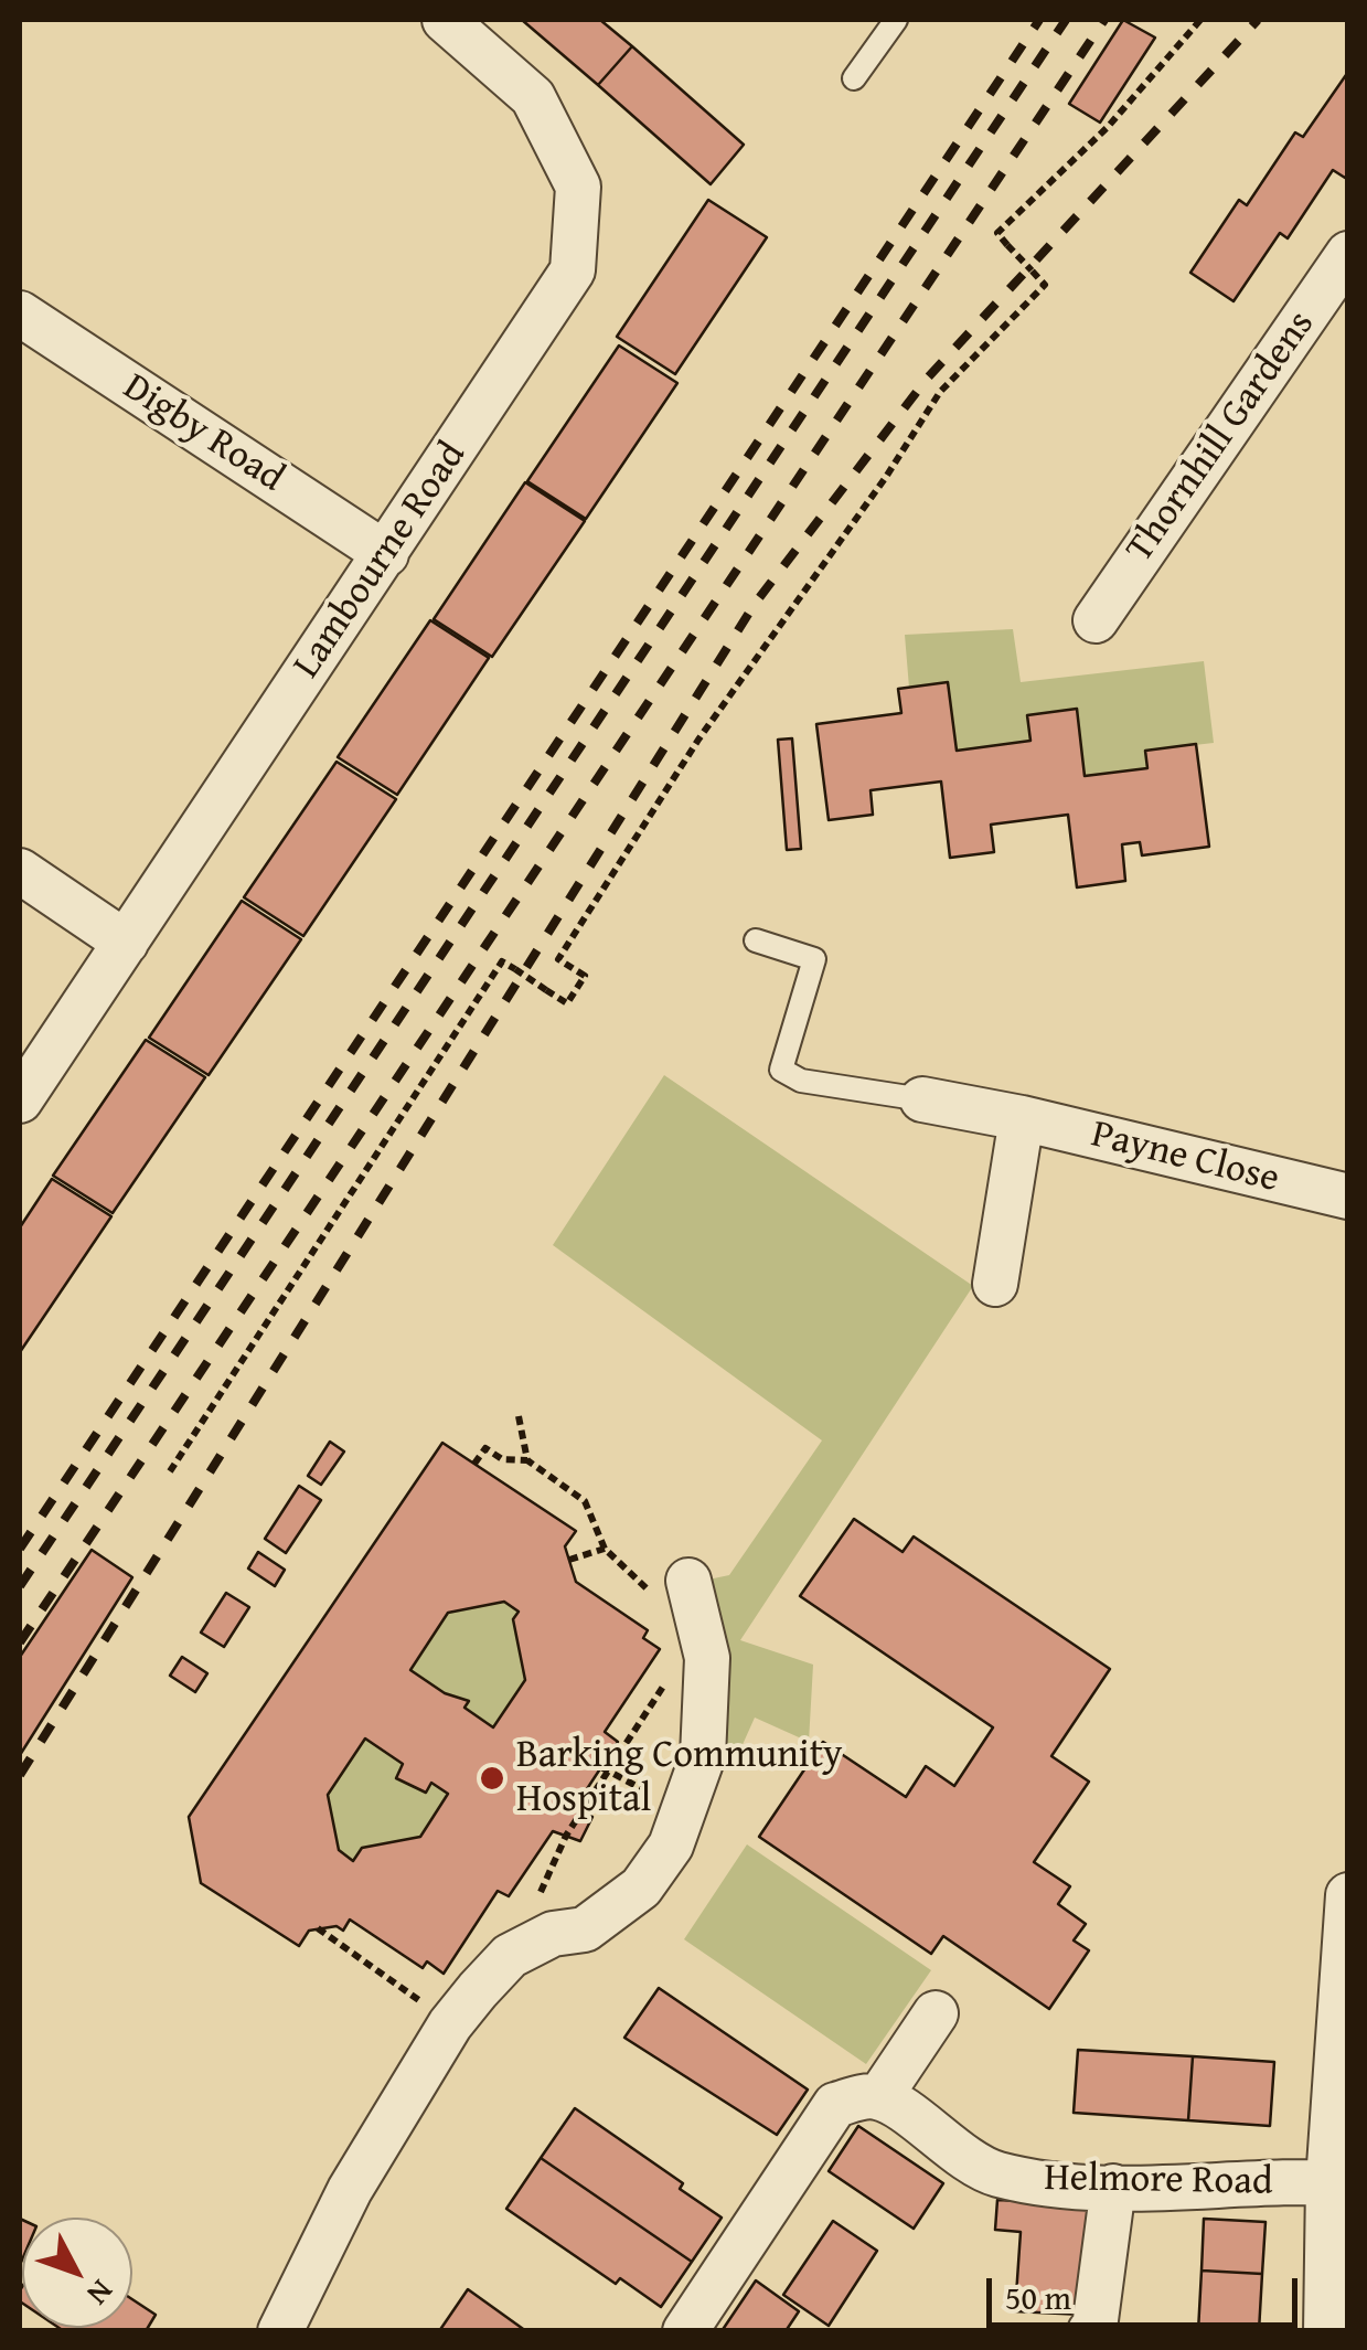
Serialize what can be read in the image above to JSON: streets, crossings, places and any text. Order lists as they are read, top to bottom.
{
  "streets": {
    "street": [
      "Digby Road",
      "Thornhill Gardens",
      "Lambourne Road",
      "Payne Close",
      "Helmore Road"
    ]
  },
  "crossings": [
    ["Digby Road", "Lambourne Road"]
  ],
  "places": ["Barking Community Hospital"],
  "scale_bar": "50 m",
  "north": "bottom right"
}
